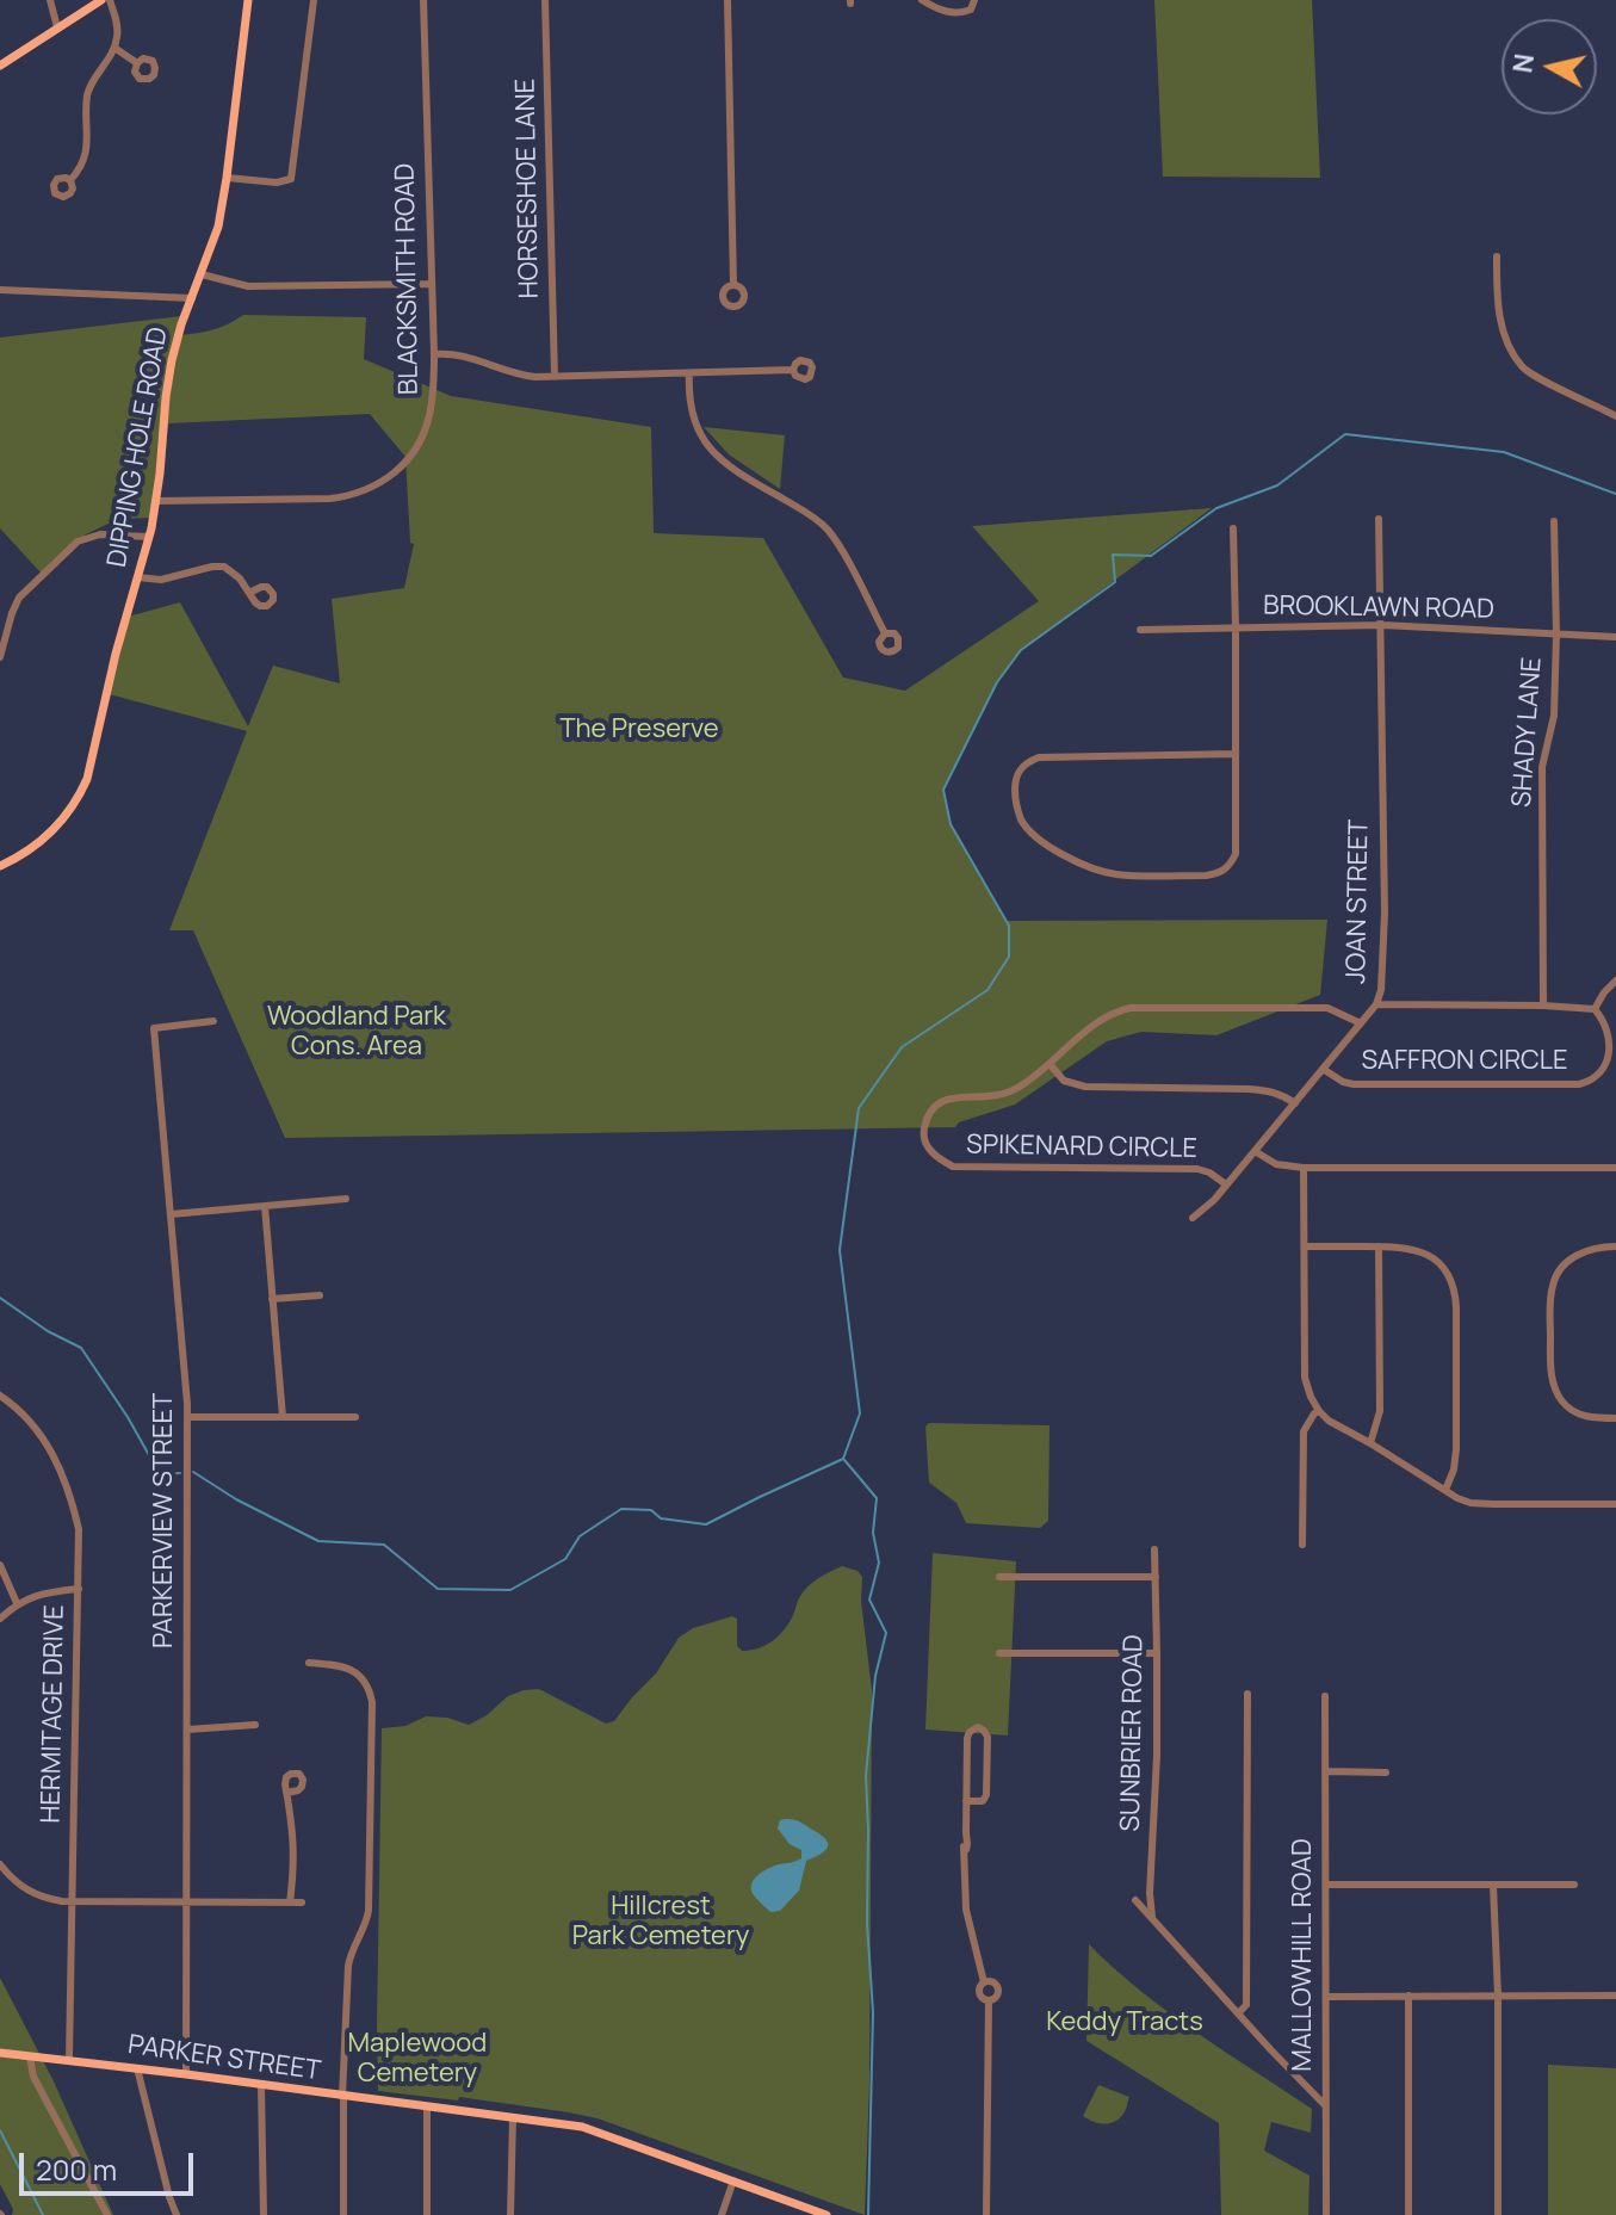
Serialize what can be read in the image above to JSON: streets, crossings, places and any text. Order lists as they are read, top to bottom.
{
  "streets": {
    "main road": ["DIPPING HOLE ROAD", "PARKER STREET"],
    "street": [
      "HORSESHOE LANE",
      "BLACKSMITH ROAD",
      "BROOKLAWN ROAD",
      "SHADY LANE",
      "JOAN STREET",
      "SAFFRON CIRCLE",
      "SPIKENARD CIRCLE",
      "PARKERVIEW STREET",
      "HERMITAGE DRIVE",
      "SUNBRIER ROAD",
      "MALLOWHILL ROAD"
    ]
  },
  "crossings": [
    ["BLACKSMITH ROAD", "DIPPING HOLE ROAD"],
    ["BROOKLAWN ROAD", "SHADY LANE"],
    ["BROOKLAWN ROAD", "JOAN STREET"],
    ["SHADY LANE", "SAFFRON CIRCLE"],
    ["JOAN STREET", "SAFFRON CIRCLE"],
    ["JOAN STREET", "SPIKENARD CIRCLE"],
    ["PARKERVIEW STREET", "PARKER STREET"],
    ["HERMITAGE DRIVE", "PARKER STREET"]
  ],
  "parks": [
    "The Preserve",
    "Woodland Park Cons. Area",
    "Hillcrest Park Cemetery",
    "Keddy Tracts",
    "Maplewood Cemetery"
  ],
  "scale_bar": "200 m",
  "north": "left"
}
